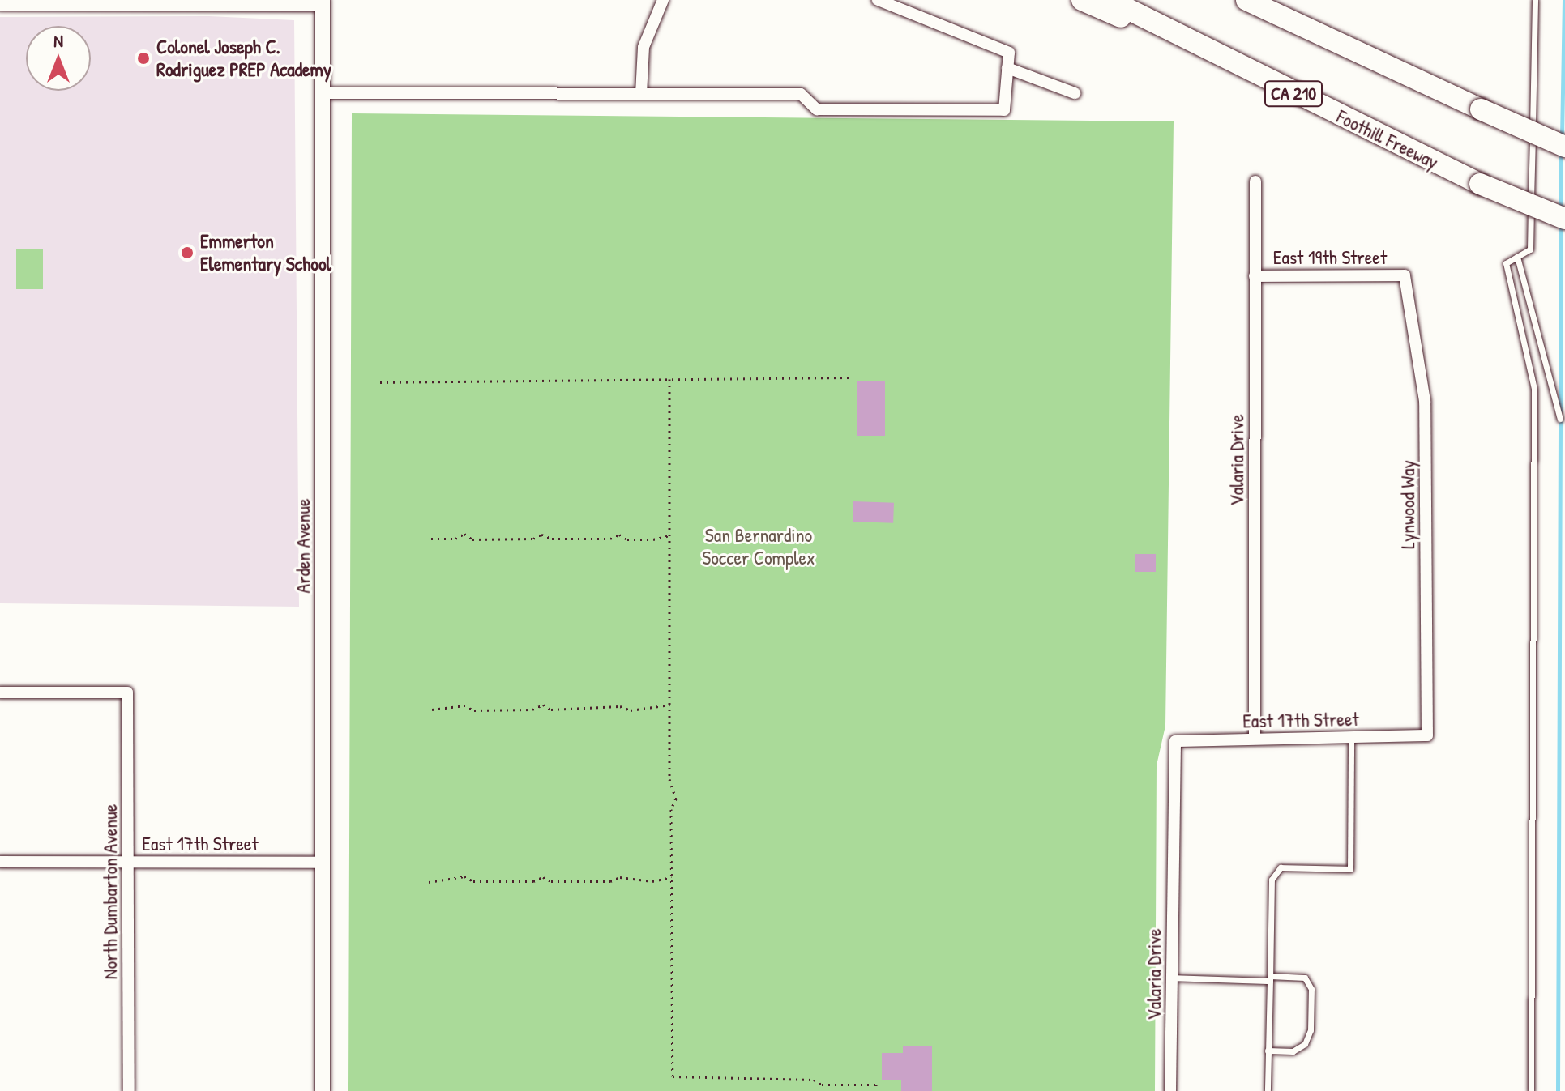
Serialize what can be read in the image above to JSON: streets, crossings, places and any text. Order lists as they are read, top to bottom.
{
  "streets": {
    "highway": ["CA 210", "Foothill Freeway"],
    "street": [
      "East 19th Street",
      "Valaria Drive",
      "Lynwood Way",
      "Arden Avenue",
      "East 17th Street",
      "North Dumbarton Avenue"
    ]
  },
  "crossings": [
    ["East 19th Street", "Valaria Drive"],
    ["East 19th Street", "Lynwood Way"],
    ["Valaria Drive", "East 17th Street"],
    ["Lynwood Way", "East 17th Street"],
    ["Arden Avenue", "East 17th Street"],
    ["East 17th Street", "North Dumbarton Avenue"]
  ],
  "parks": ["San Bernardino Soccer Complex"],
  "places": ["Colonel Joseph C. Rodriguez PREP Academy", "Emmerton Elementary School"],
  "north": "top"
}
